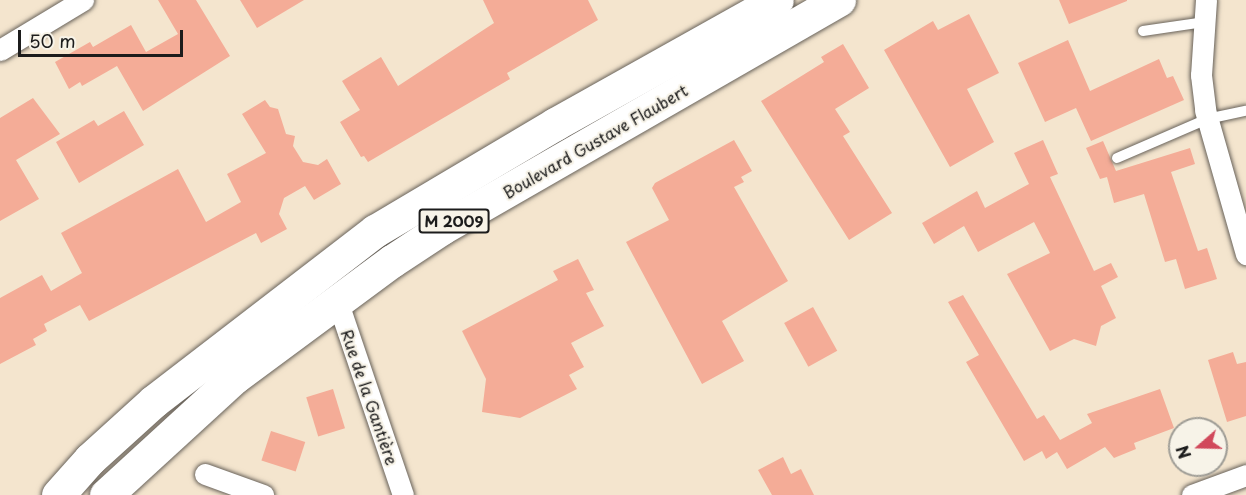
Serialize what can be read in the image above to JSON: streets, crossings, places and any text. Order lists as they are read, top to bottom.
{
  "streets": {
    "main road": ["Boulevard Gustave Flaubert", "M 2009"],
    "street": ["Rue de la Gantière"]
  },
  "crossings": [
    ["Boulevard Gustave Flaubert", "Rue de la Gantière"]
  ],
  "scale_bar": "50 m",
  "north": "left"
}
